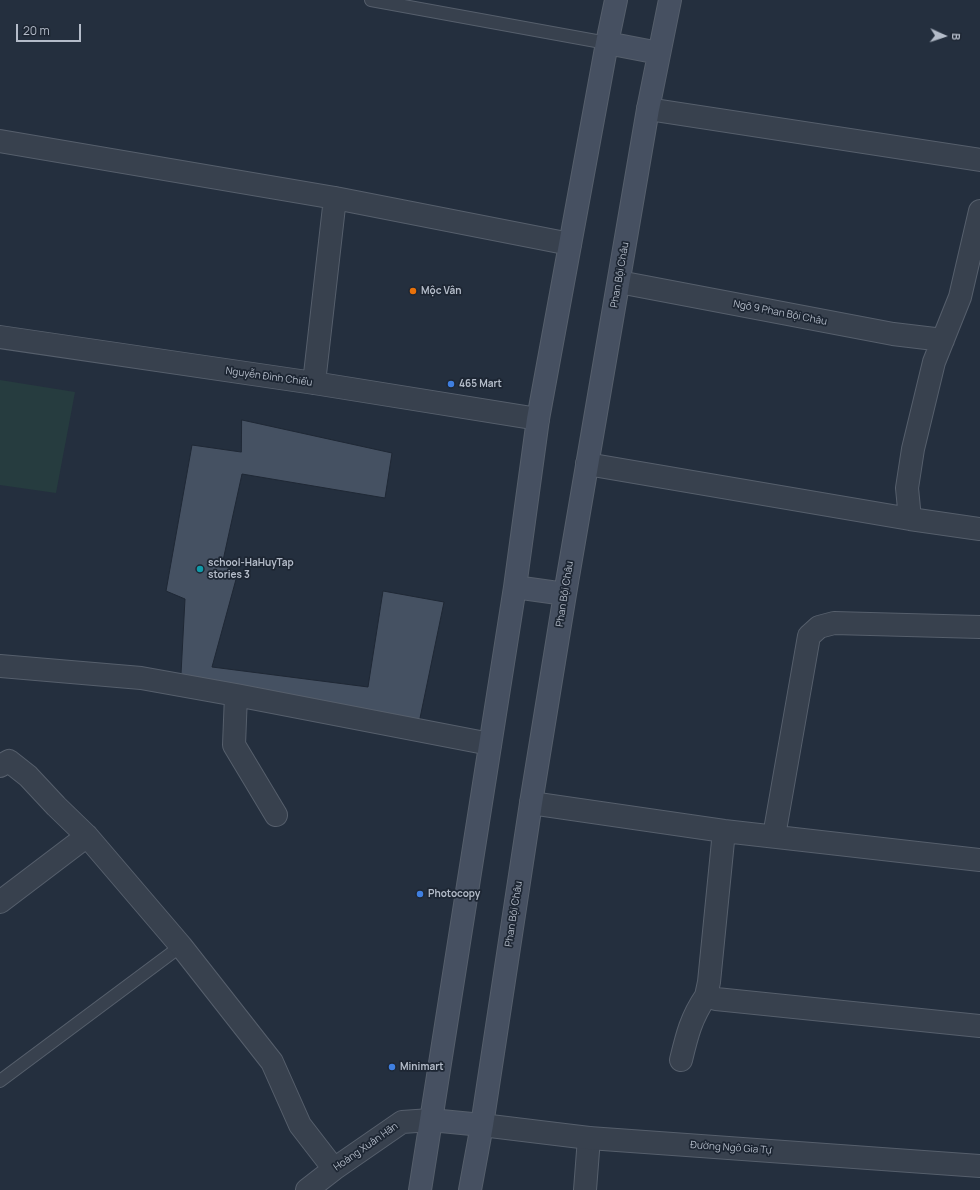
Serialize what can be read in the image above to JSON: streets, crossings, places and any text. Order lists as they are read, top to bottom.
{
  "streets": {
    "main road": ["Phan Bội Châu"],
    "street": [
      "Ngõ 9 Phan Bội Châu",
      "Nguyễn Đình Chiểu",
      "Hoàng Xuân Hãn",
      "Đường Ngô Gia Tự"
    ]
  },
  "crossings": [
    ["Phan Bội Châu", "Ngõ 9 Phan Bội Châu"],
    ["Phan Bội Châu", "Đường Ngô Gia Tự"]
  ],
  "places": [
    "Mộc Vân",
    "465 Mart",
    "school-HaHuyTap stories 3",
    "Photocopy",
    "Minimart"
  ],
  "scale_bar": "20 m",
  "north": "right"
}
